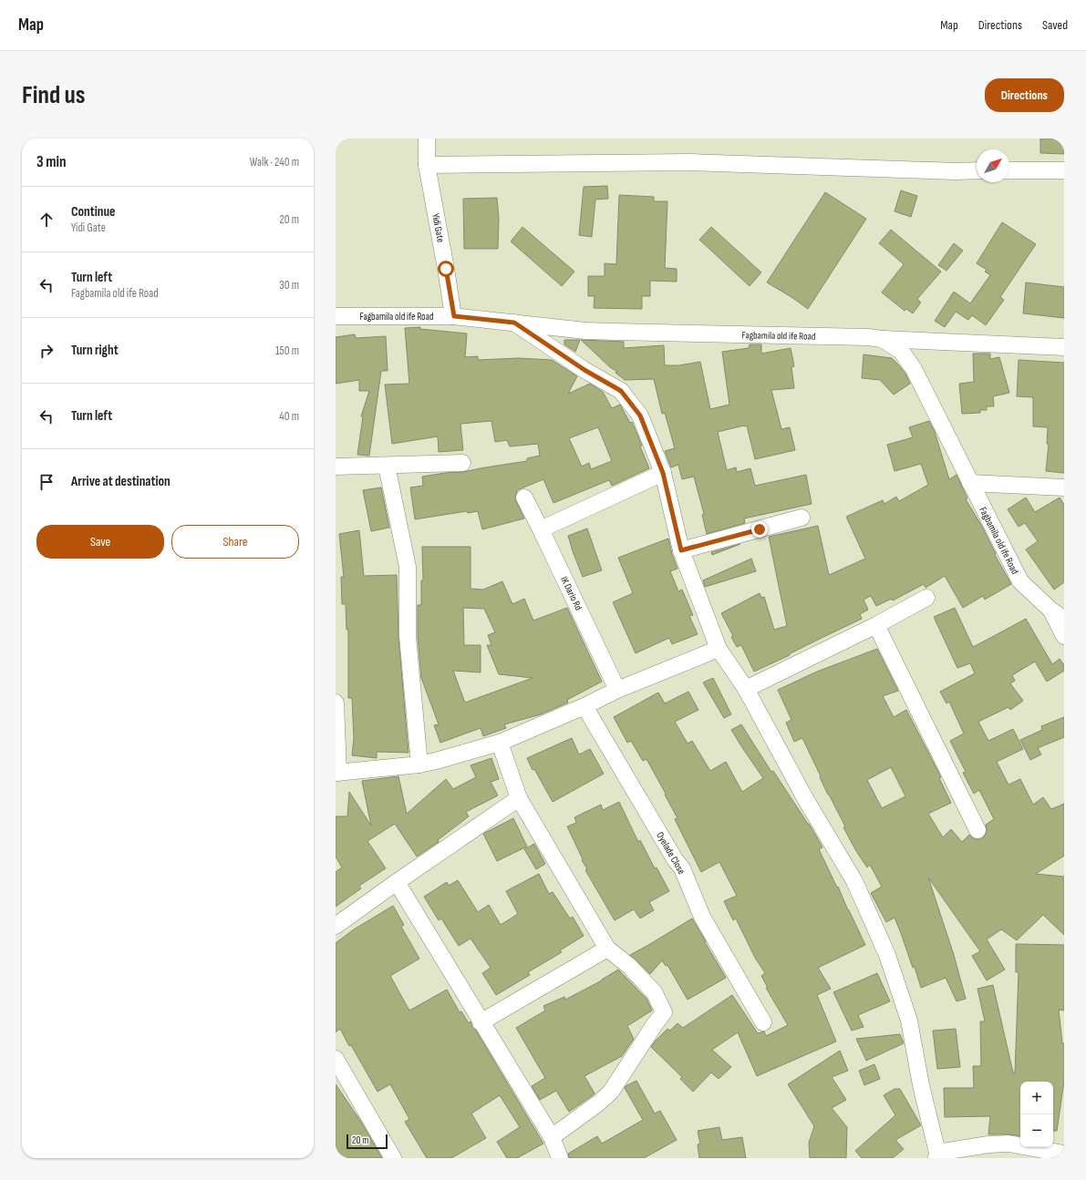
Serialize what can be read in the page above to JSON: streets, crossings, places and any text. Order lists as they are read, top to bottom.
{
  "streets": {
    "street": [
      "Yidi Gate",
      "Fagbamila old ife Road",
      "IK Dario Rd",
      "Oyelade Close"
    ]
  },
  "crossings": [
    ["Yidi Gate", "Fagbamila old ife Road"]
  ],
  "scale_bar": "20 m",
  "north": "top right",
  "page": {
    "header": "Map",
    "nav": ["Map", "Directions", "Saved"],
    "buttons": [
      "Directions",
      ["Save", "Share"]
    ],
    "title": "Find us",
    "heading": ["3 min", "Walk · 240 m"],
    "list": [
      ["Continue", "Yidi Gate", "20 m"],
      ["Turn left", "Fagbamila old ife Road", "30 m"],
      ["Turn right", "150 m"],
      ["Turn left", "40 m"],
      "Arrive at destination"
    ],
    "map_buttons": ["+", "−"],
    "scale": "20 m"
  }
}
